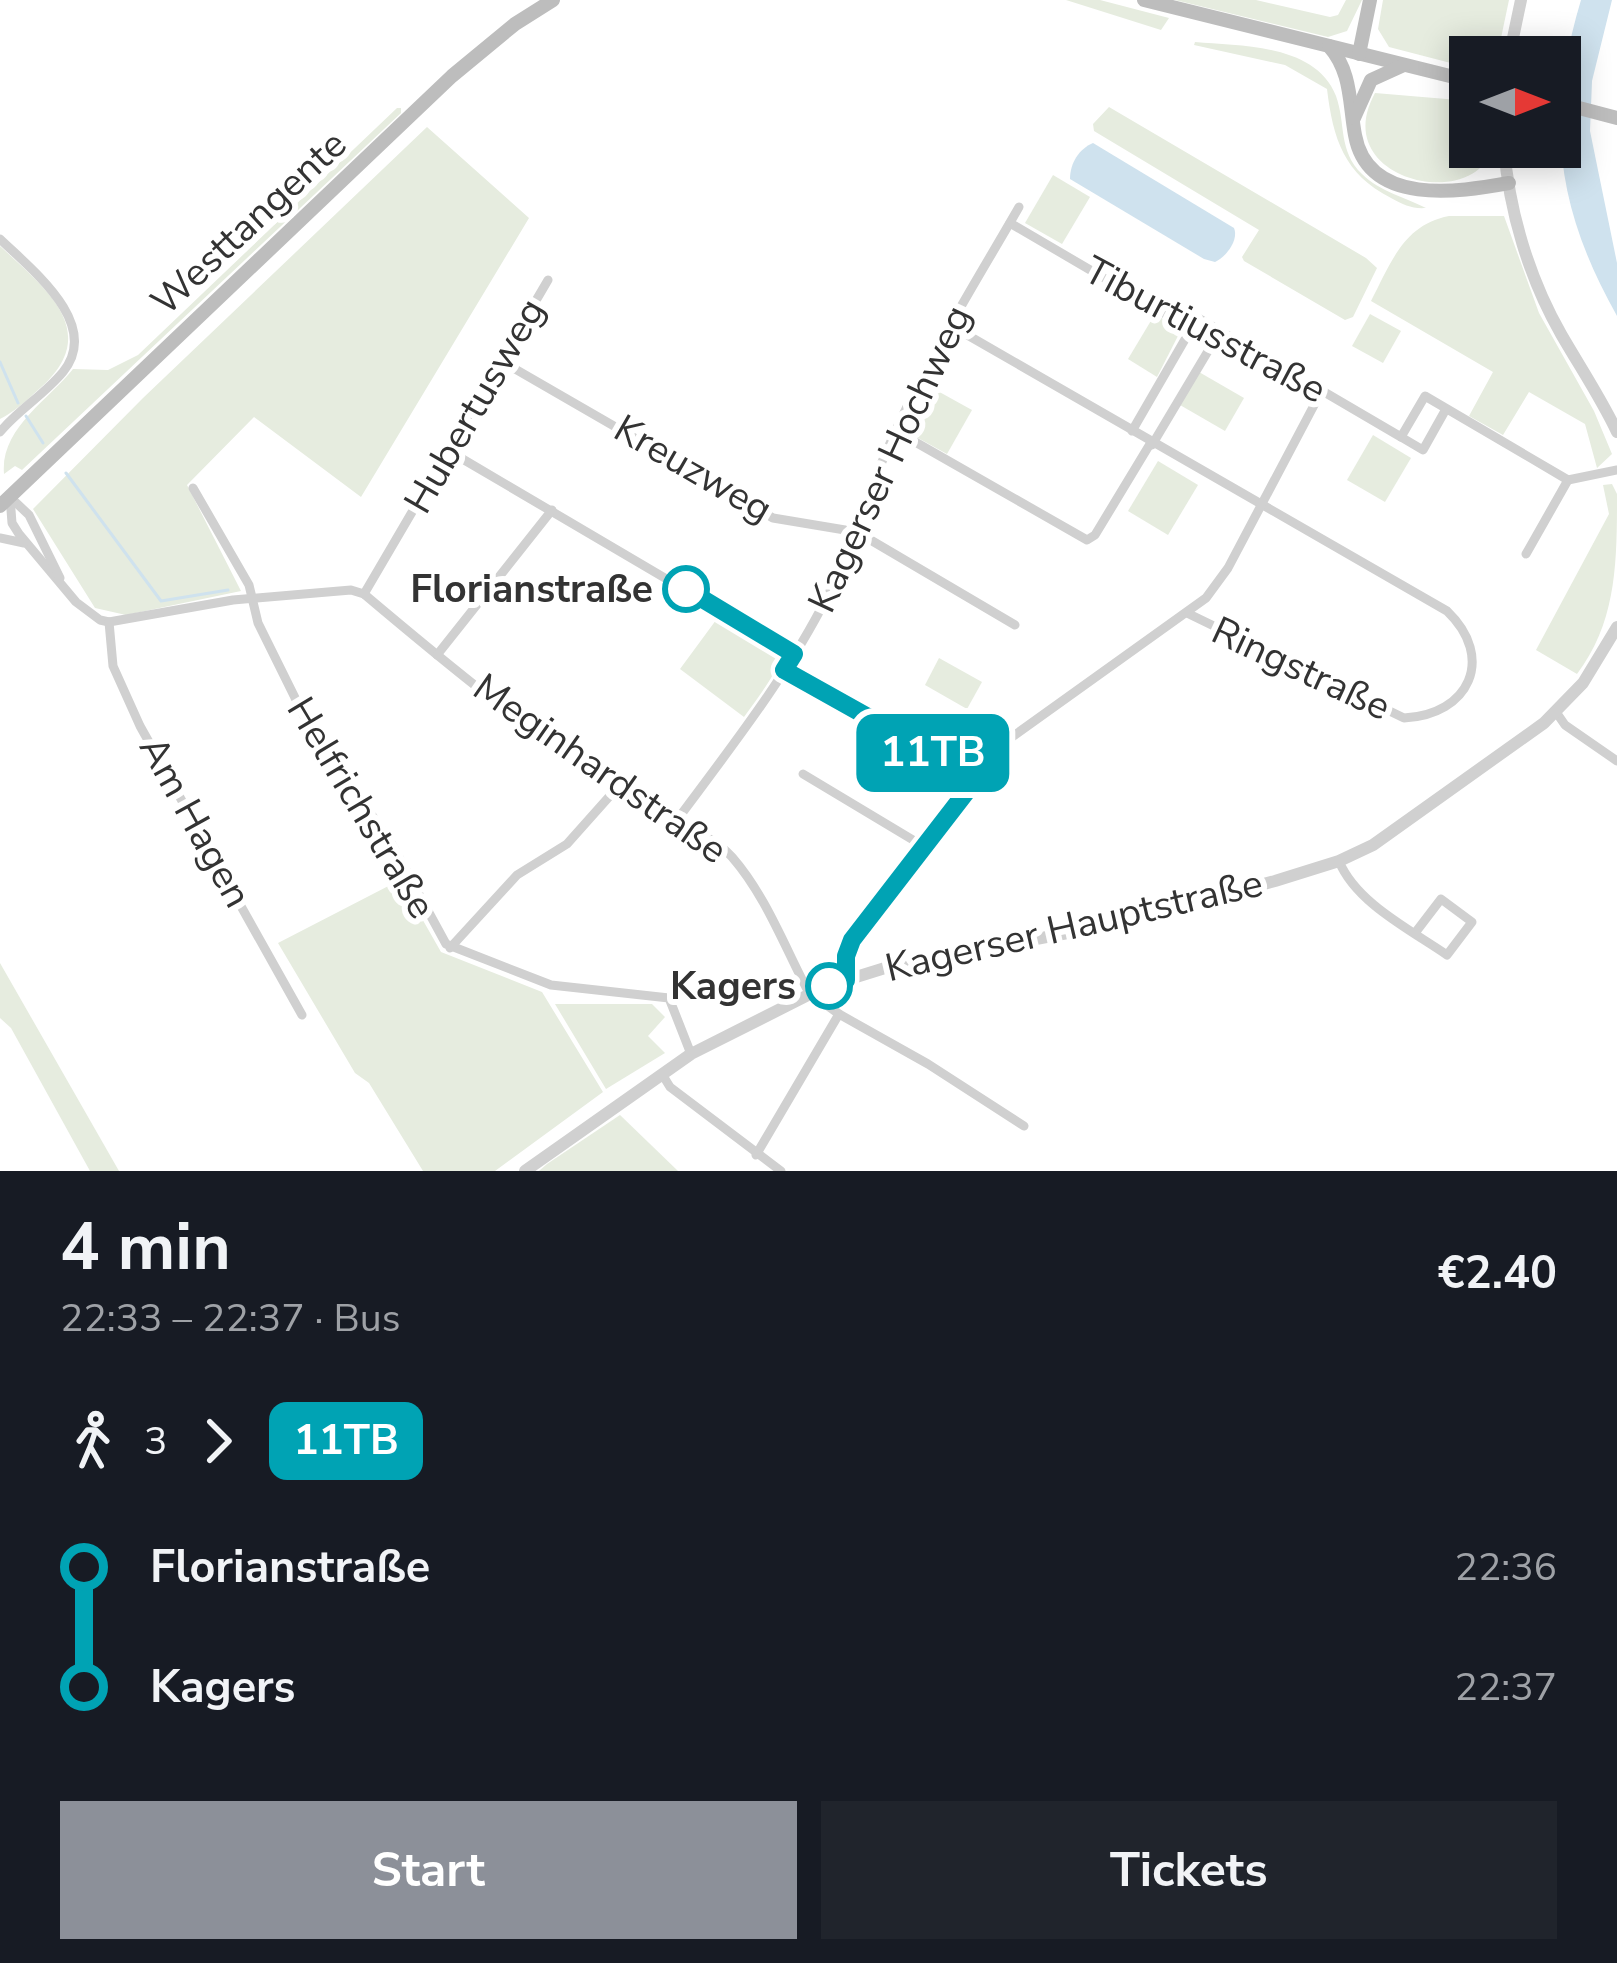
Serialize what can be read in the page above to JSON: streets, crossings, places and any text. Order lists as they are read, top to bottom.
{
  "streets": {
    "main road": ["Westtangente"],
    "street": [
      "Tiburtiusstraße",
      "Hubertusweg",
      "Kagerser Hochweg",
      "Kreuzweg",
      "Ringstraße",
      "Meginhardstraße",
      "Helfrichstraße",
      "Am Hagen",
      "Kagerser Hauptstraße"
    ]
  },
  "crossings": [
    ["Tiburtiusstraße", "Kagerser Hochweg"],
    ["Hubertusweg", "Kreuzweg"],
    ["Hubertusweg", "Meginhardstraße"],
    ["Kagerser Hochweg", "Kreuzweg"],
    ["Kagerser Hochweg", "Meginhardstraße"],
    ["Meginhardstraße", "Kagerser Hauptstraße"],
    ["Helfrichstraße", "Kagerser Hauptstraße"]
  ],
  "places": ["Florianstraße", "Kagers"],
  "lines": ["bus line 11TB"],
  "north": "right",
  "page": {
    "on_map": "11TB",
    "heading": ["4 min", "22:33 – 22:37 · Bus", "€2.40"],
    "legs": ["3", "11TB"],
    "list": [
      {
        "name": "Florianstraße",
        "value": "22:36"
      },
      {
        "name": "Kagers",
        "value": "22:37"
      }
    ],
    "buttons": ["Start", "Tickets"]
  }
}
